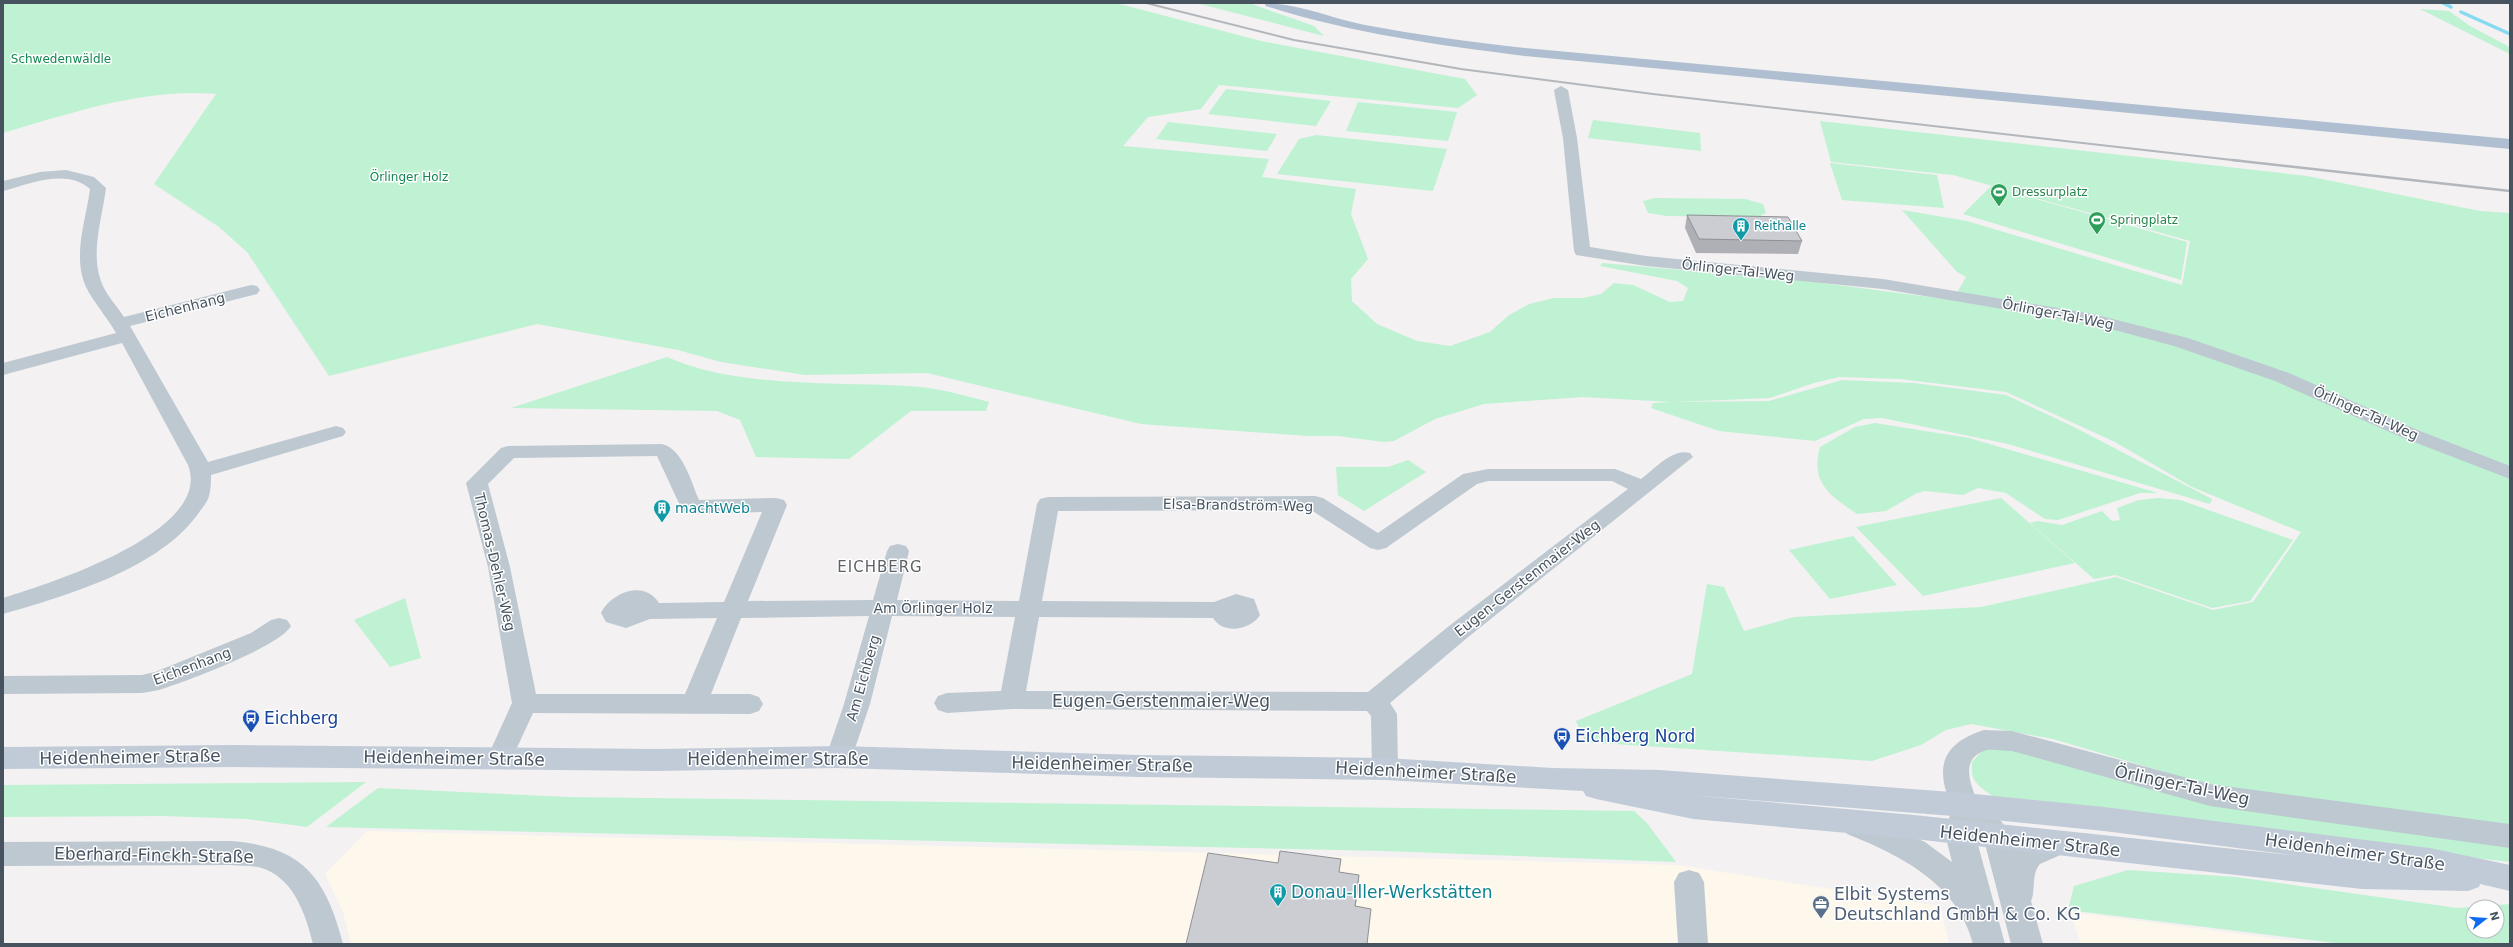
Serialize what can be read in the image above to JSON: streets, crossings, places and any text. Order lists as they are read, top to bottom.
{
  "streets": {
    "main road": ["Heidenheimer Straße"],
    "street": [
      "Örlinger-Tal-Weg",
      "Eichenhang",
      "Elsa-Brandström-Weg",
      "Thomas-Dehler-Weg",
      "Eugen-Gerstenmaier-Weg",
      "Am Örlinger Holz",
      "Am Eichberg",
      "Eberhard-Finckh-Straße"
    ]
  },
  "crossings": [
    ["Örlinger-Tal-Weg", "Heidenheimer Straße"],
    ["Elsa-Brandström-Weg", "Eugen-Gerstenmaier-Weg"],
    ["Elsa-Brandström-Weg", "Am Örlinger Holz"],
    ["Thomas-Dehler-Weg", "Am Örlinger Holz"],
    ["Am Örlinger Holz", "Am Eichberg"],
    ["Am Eichberg", "Heidenheimer Straße"]
  ],
  "districts": ["EICHBERG"],
  "parks": ["Schwedenwäldle", "Örlinger Holz"],
  "places": {
    "sports": ["Dressurplatz", "Springplatz"],
    "building": ["Reithalle", "machtWeb", "Donau-Iller-Werkstätten"],
    "bus stop": ["Eichberg", "Eichberg Nord"],
    "office": ["Elbit Systems Deutschland GmbH & Co. KG"]
  },
  "north": "right"
}
